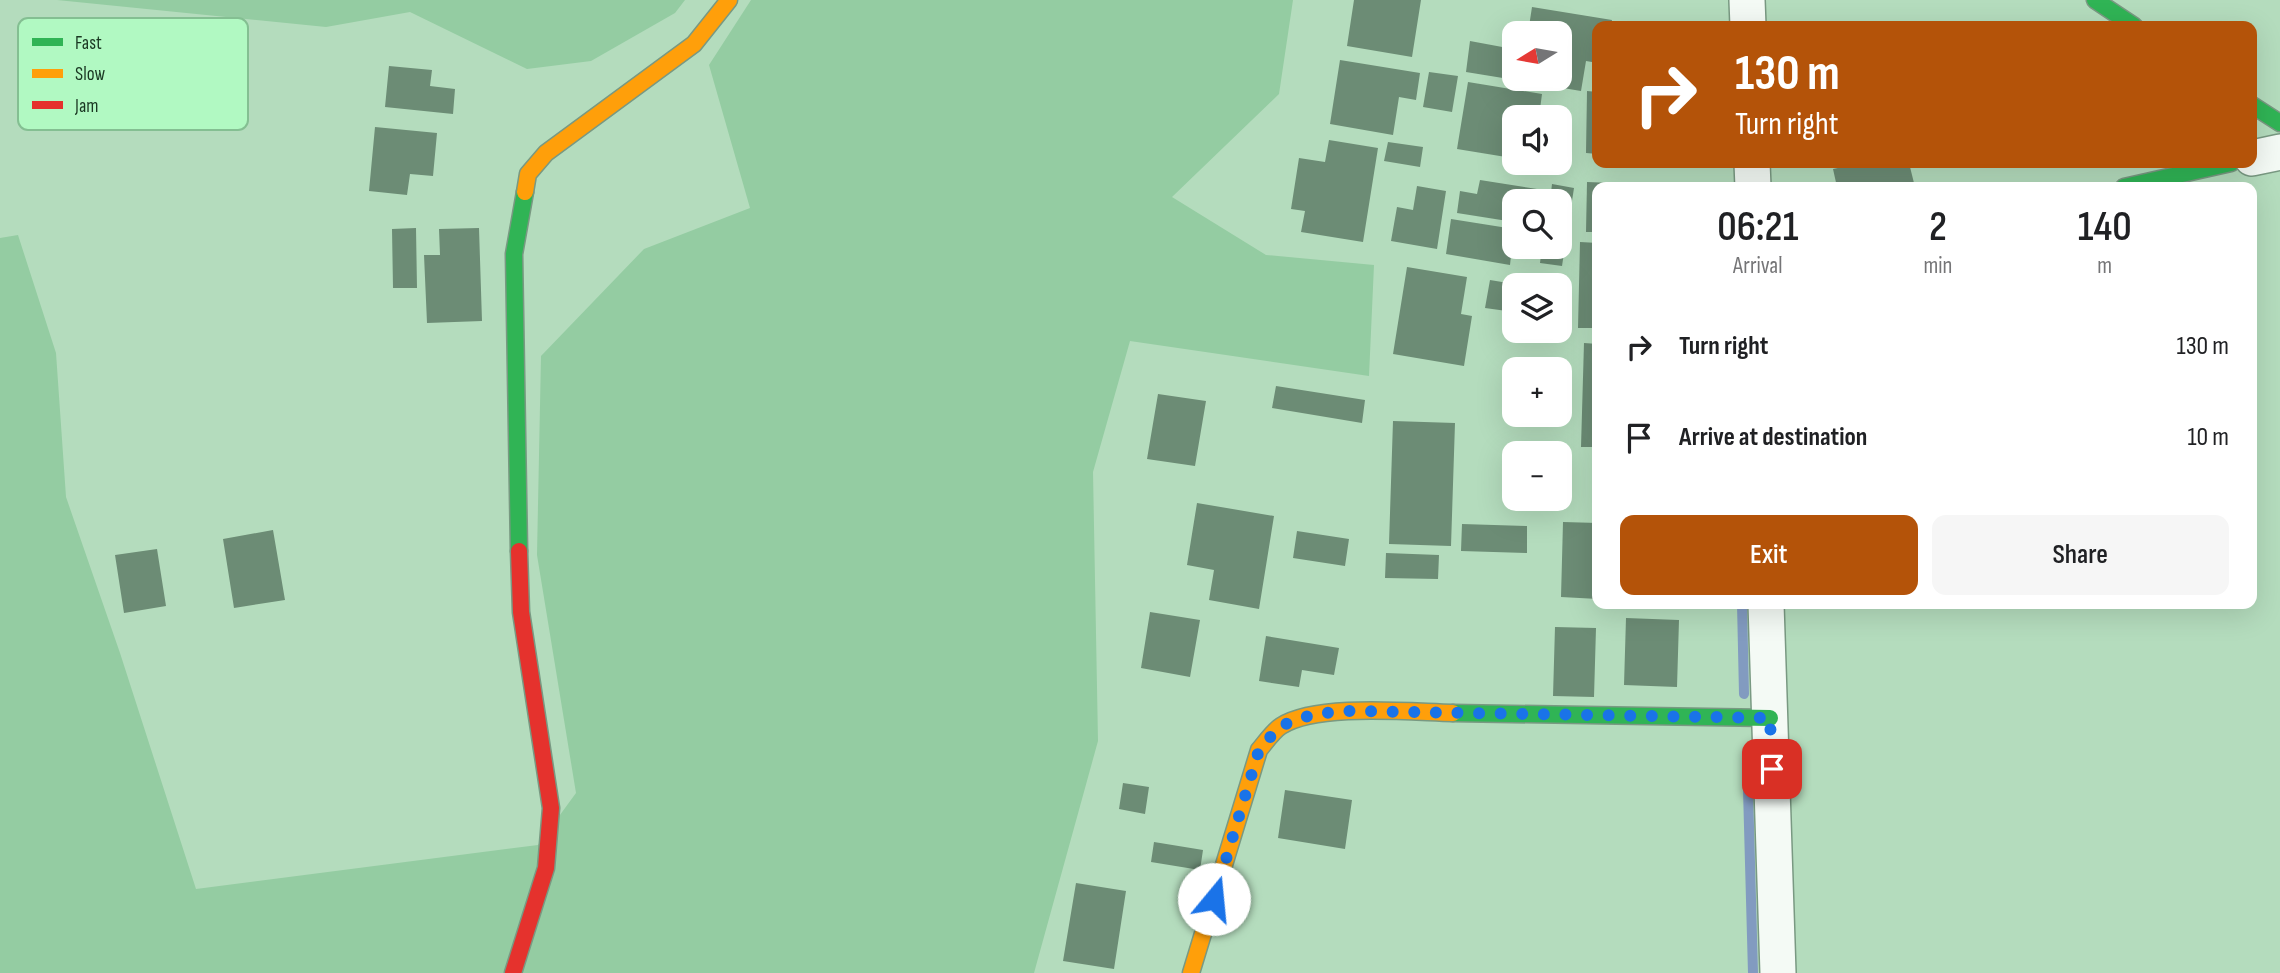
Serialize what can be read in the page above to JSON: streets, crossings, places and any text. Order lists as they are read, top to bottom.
{
  "legend": ["Fast", "Slow", "Jam"],
  "north": "left",
  "page": {
    "map_buttons": ["+", "−"],
    "turn": ["130 m", "Turn right"],
    "eta": [
      "06:21",
      "Arrival",
      "2",
      "min",
      "140",
      "m"
    ],
    "list": [
      {
        "name": "Turn right",
        "value": "130 m"
      },
      {
        "name": "Arrive at destination",
        "value": "10 m"
      }
    ],
    "buttons": ["Exit", "Share"]
  }
}
